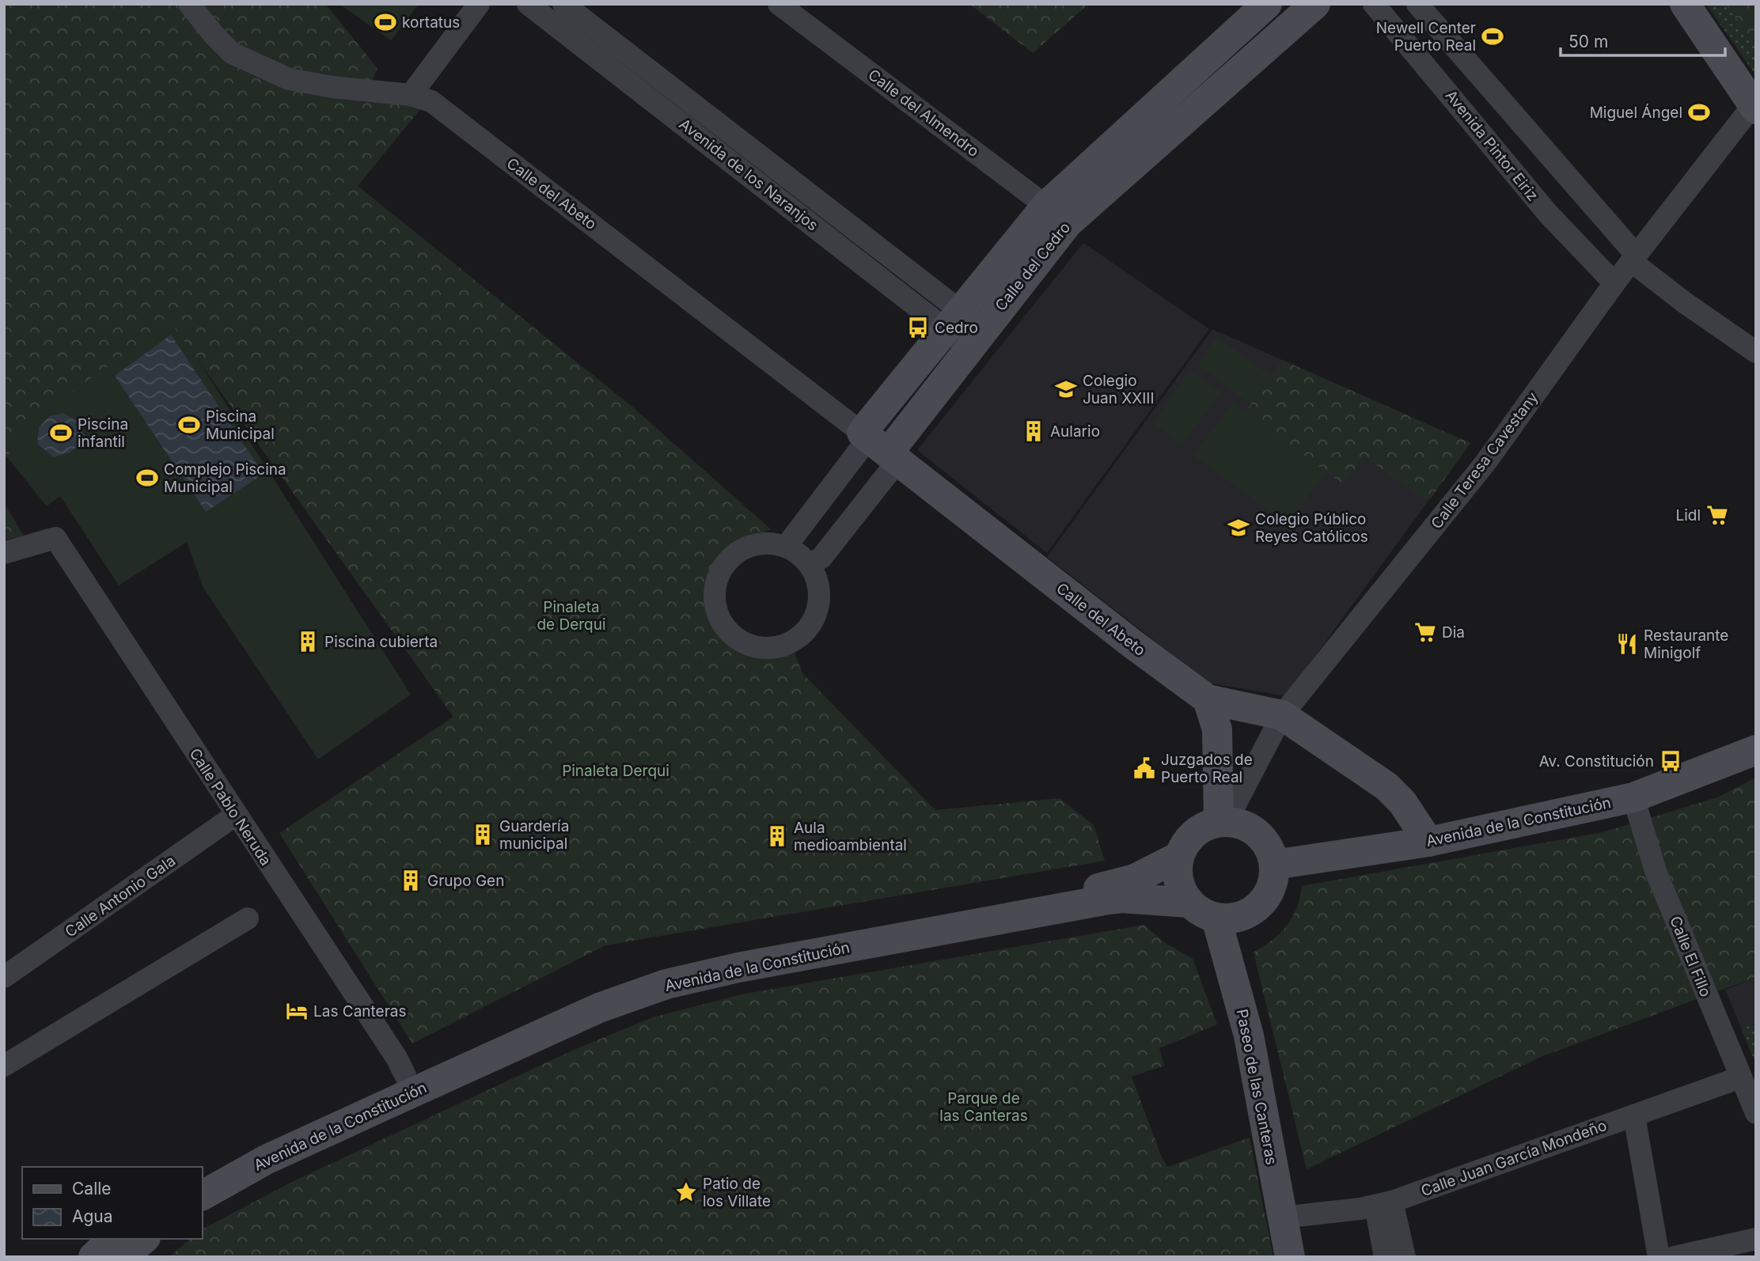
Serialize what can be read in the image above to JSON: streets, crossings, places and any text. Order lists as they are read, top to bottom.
{
  "streets": {
    "street": [
      "Calle del Almendro",
      "Avenida Pintor Eiriz",
      "Avenida de los Naranjos",
      "Calle del Abeto",
      "Calle del Cedro",
      "Calle Teresa Cavestany",
      "Calle Pablo Neruda",
      "Avenida de la Constitución",
      "Calle Antonio Gala",
      "Calle El Fillo",
      "Paseo de las Canteras",
      "Calle Juan García Mondeño"
    ]
  },
  "crossings": [
    ["Calle del Almendro", "Calle del Cedro"],
    ["Avenida Pintor Eiriz", "Calle Teresa Cavestany"],
    ["Avenida de los Naranjos", "Calle del Cedro"],
    ["Calle del Abeto", "Calle del Cedro"],
    ["Calle Teresa Cavestany", "Avenida de la Constitución"],
    ["Calle Teresa Cavestany", "Paseo de las Canteras"],
    ["Calle Pablo Neruda", "Avenida de la Constitución"],
    ["Calle Pablo Neruda", "Calle Antonio Gala"],
    ["Avenida de la Constitución", "Calle El Fillo"],
    ["Avenida de la Constitución", "Paseo de las Canteras"],
    ["Calle El Fillo", "Calle Juan García Mondeño"],
    ["Paseo de las Canteras", "Calle Juan García Mondeño"]
  ],
  "parks": ["Pinaleta de Derqui", "Pinaleta Derqui", "Parque de las Canteras"],
  "places": {
    "sports": [
      "kortatus",
      "Newell Center Puerto Real",
      "Miguel Ángel",
      "Piscina Municipal",
      "Piscina infantil",
      "Complejo Piscina Municipal"
    ],
    "bus stop": ["Cedro", "Av. Constitución"],
    "school or university": ["Colegio Juan XXIII", "Colegio Público Reyes Católicos"],
    "building": [
      "Aulario",
      "Piscina cubierta",
      "Guardería municipal",
      "Aula medioambiental",
      "Grupo Gen"
    ],
    "supermarket": ["Lidl", "Dia"],
    "restaurant": ["Restaurante Minigolf"],
    "public building": ["Juzgados de Puerto Real"],
    "hotel": ["Las Canteras"],
    "place": ["Patio de los Villate"]
  },
  "legend": ["Calle", "Agua"],
  "scale_bar": "50 m"
}
